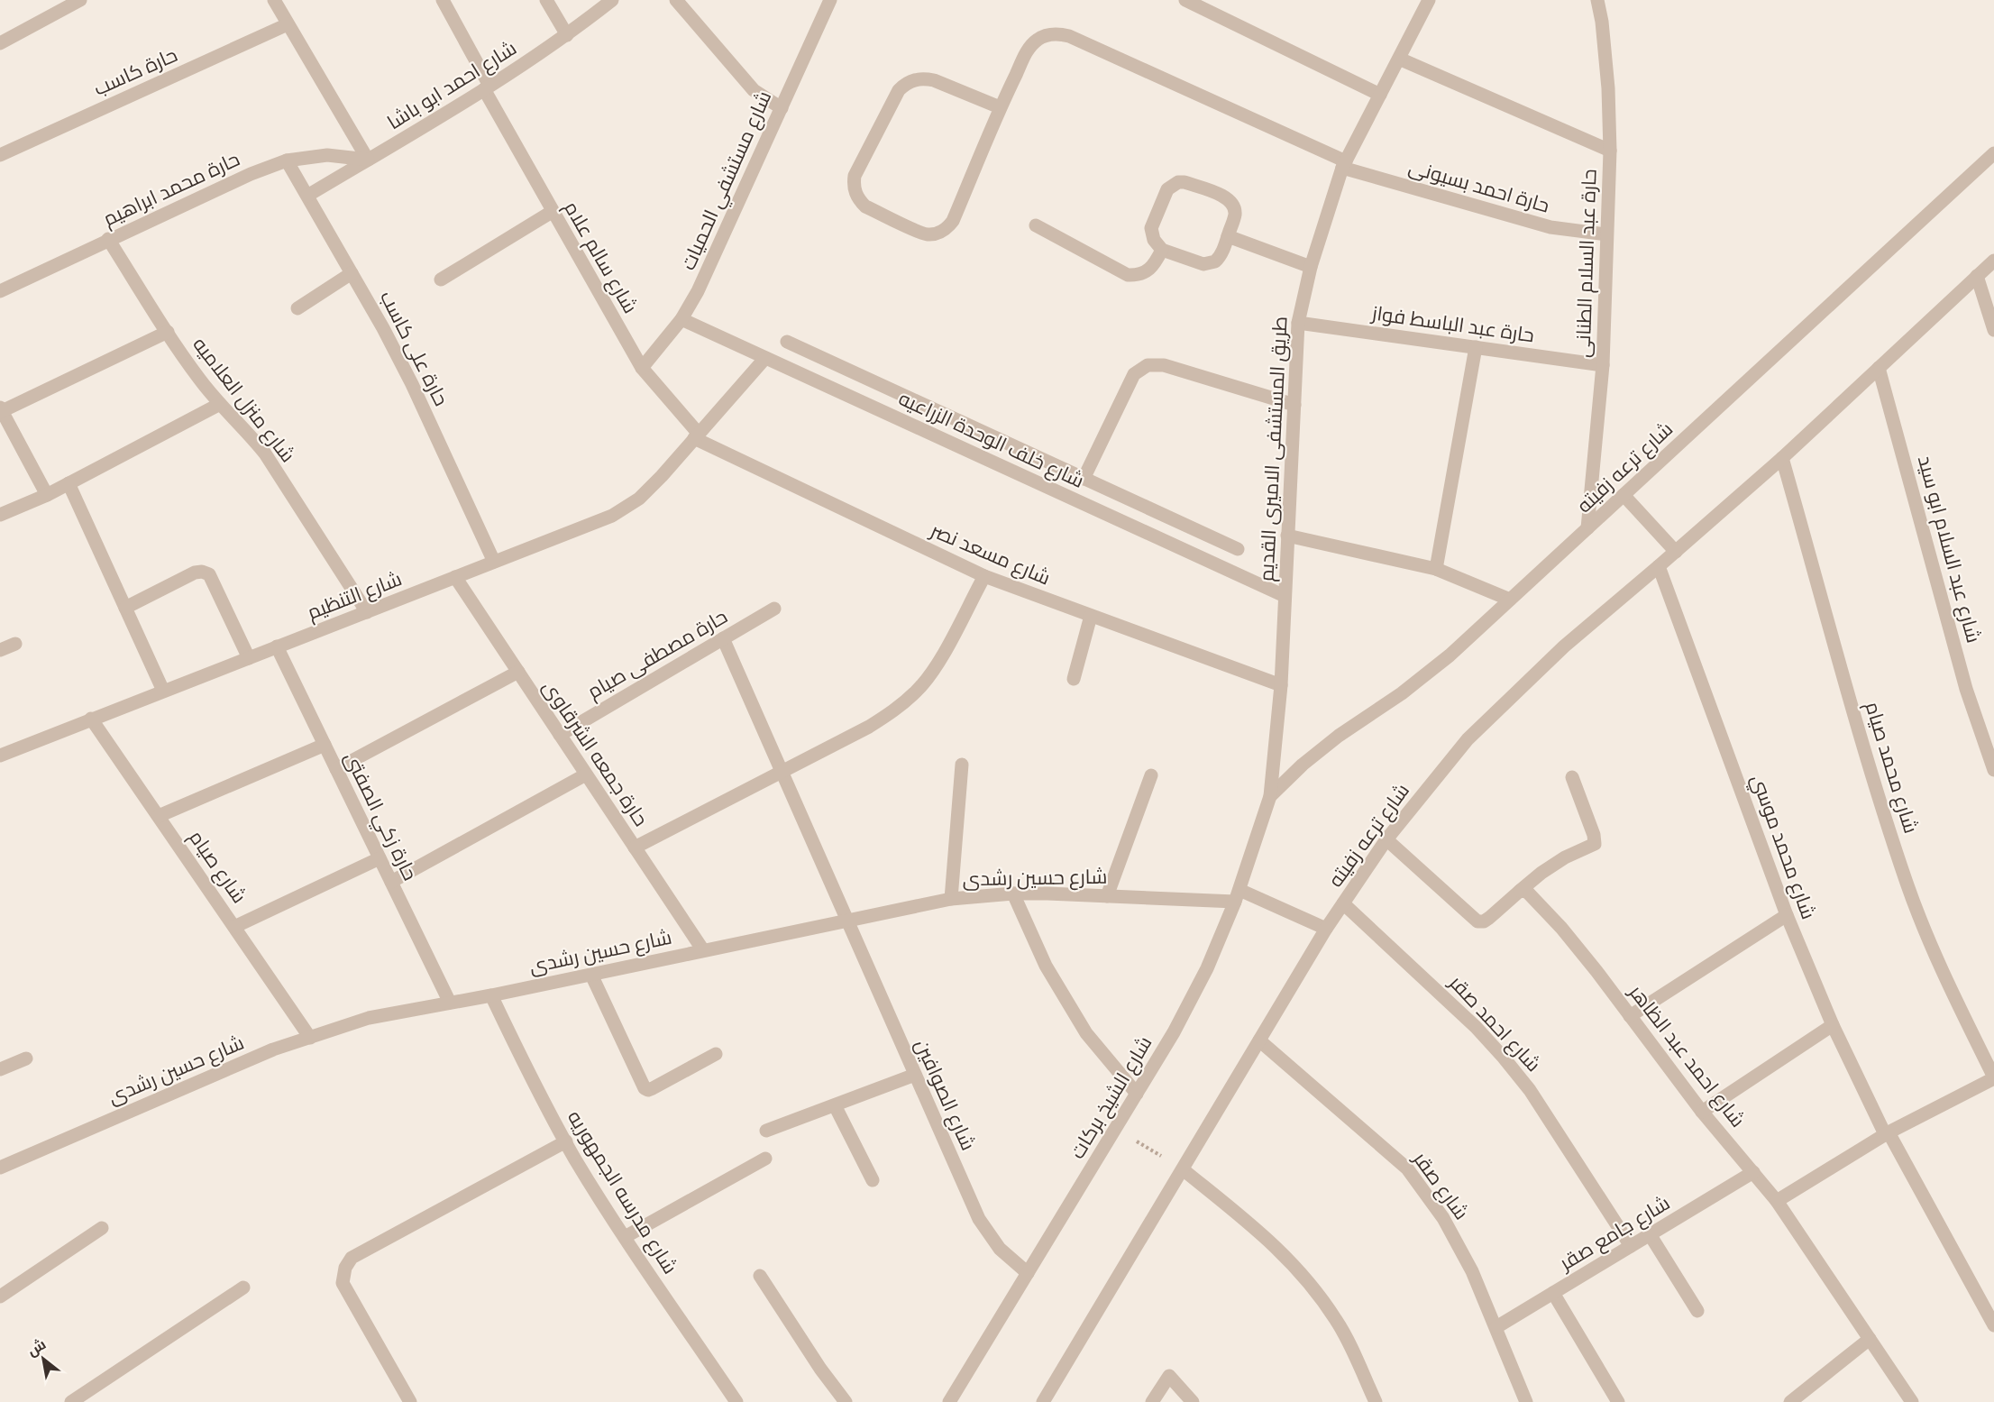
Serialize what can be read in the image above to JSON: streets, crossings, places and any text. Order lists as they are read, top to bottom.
{
  "streets": {
    "street": [
      "حارة كاسب",
      "شارع احمد ابو باشا",
      "شارع مستشفي الحميات",
      "حارة احمد بسيونى",
      "حارة محمد ابراهيم",
      "شارع سالم علام",
      "حارة عبد السلام الطنانى",
      "حارة عبد الباسط فواز",
      "حارة على كاسب",
      "شارع منزل العلاميه",
      "شارع خلف الوحدة الزراعيه",
      "طريق المستشفى الاميرى القديم",
      "شارع ترعه زفيته",
      "شارع عبد السلام ابو سيد",
      "شارع مسعد نصر",
      "شارع التنظيم",
      "حارة مصطفى صيام",
      "حارة جمعه الشرقاوى",
      "شارع محمد صيام",
      "حارة زكي الصفتى",
      "شارع محمد موسي",
      "شارع صيام",
      "شارع حسين رشدى",
      "شارع احمد صقر",
      "شارع احمد عبد الظاهر",
      "شارع الصوافين",
      "شارع الشيخ بركات",
      "شارع صقر",
      "شارع مدرسه الجمهوريه",
      "شارع جامع صقر"
    ]
  },
  "crossings": [
    ["شارع احمد ابو باشا", "حارة محمد ابراهيم"],
    ["شارع احمد ابو باشا", "شارع سالم علام"],
    ["شارع احمد ابو باشا", "حارة على كاسب"],
    ["شارع مستشفي الحميات", "شارع سالم علام"],
    ["شارع مستشفي الحميات", "شارع خلف الوحدة الزراعيه"],
    ["حارة احمد بسيونى", "حارة عبد السلام الطنانى"],
    ["حارة احمد بسيونى", "طريق المستشفى الاميرى القديم"],
    ["حارة محمد ابراهيم", "حارة على كاسب"],
    ["حارة محمد ابراهيم", "شارع منزل العلاميه"],
    ["شارع سالم علام", "شارع مسعد نصر"],
    ["شارع سالم علام", "شارع التنظيم"],
    ["حارة عبد السلام الطنانى", "حارة عبد الباسط فواز"],
    ["حارة عبد السلام الطنانى", "شارع ترعه زفيته"],
    ["حارة عبد الباسط فواز", "طريق المستشفى الاميرى القديم"],
    ["حارة على كاسب", "شارع التنظيم"],
    ["شارع منزل العلاميه", "شارع التنظيم"],
    ["شارع خلف الوحدة الزراعيه", "طريق المستشفى الاميرى القديم"],
    ["شارع خلف الوحدة الزراعيه", "شارع التنظيم"],
    ["طريق المستشفى الاميرى القديم", "شارع ترعه زفيته"],
    ["طريق المستشفى الاميرى القديم", "شارع مسعد نصر"],
    ["طريق المستشفى الاميرى القديم", "شارع الشيخ بركات"],
    ["شارع ترعه زفيته", "شارع عبد السلام ابو سيد"],
    ["شارع ترعه زفيته", "شارع محمد صيام"],
    ["شارع ترعه زفيته", "شارع محمد موسي"],
    ["شارع ترعه زفيته", "شارع احمد صقر"],
    ["شارع ترعه زفيته", "شارع الشيخ بركات"],
    ["شارع مسعد نصر", "شارع التنظيم"],
    ["شارع التنظيم", "حارة جمعه الشرقاوى"],
    ["شارع التنظيم", "حارة زكي الصفتى"],
    ["شارع التنظيم", "شارع صيام"],
    ["حارة مصطفى صيام", "حارة جمعه الشرقاوى"],
    ["حارة مصطفى صيام", "شارع الصوافين"],
    ["حارة جمعه الشرقاوى", "شارع حسين رشدى"],
    ["حارة زكي الصفتى", "شارع حسين رشدى"],
    ["شارع صيام", "شارع حسين رشدى"],
    ["شارع حسين رشدى", "شارع الصوافين"],
    ["شارع حسين رشدى", "شارع الشيخ بركات"],
    ["شارع حسين رشدى", "شارع مدرسه الجمهوريه"],
    ["شارع احمد صقر", "شارع جامع صقر"],
    ["شارع احمد عبد الظاهر", "شارع جامع صقر"],
    ["شارع الصوافين", "شارع الشيخ بركات"],
    ["شارع صقر", "شارع جامع صقر"]
  ],
  "north": "top left"
}
